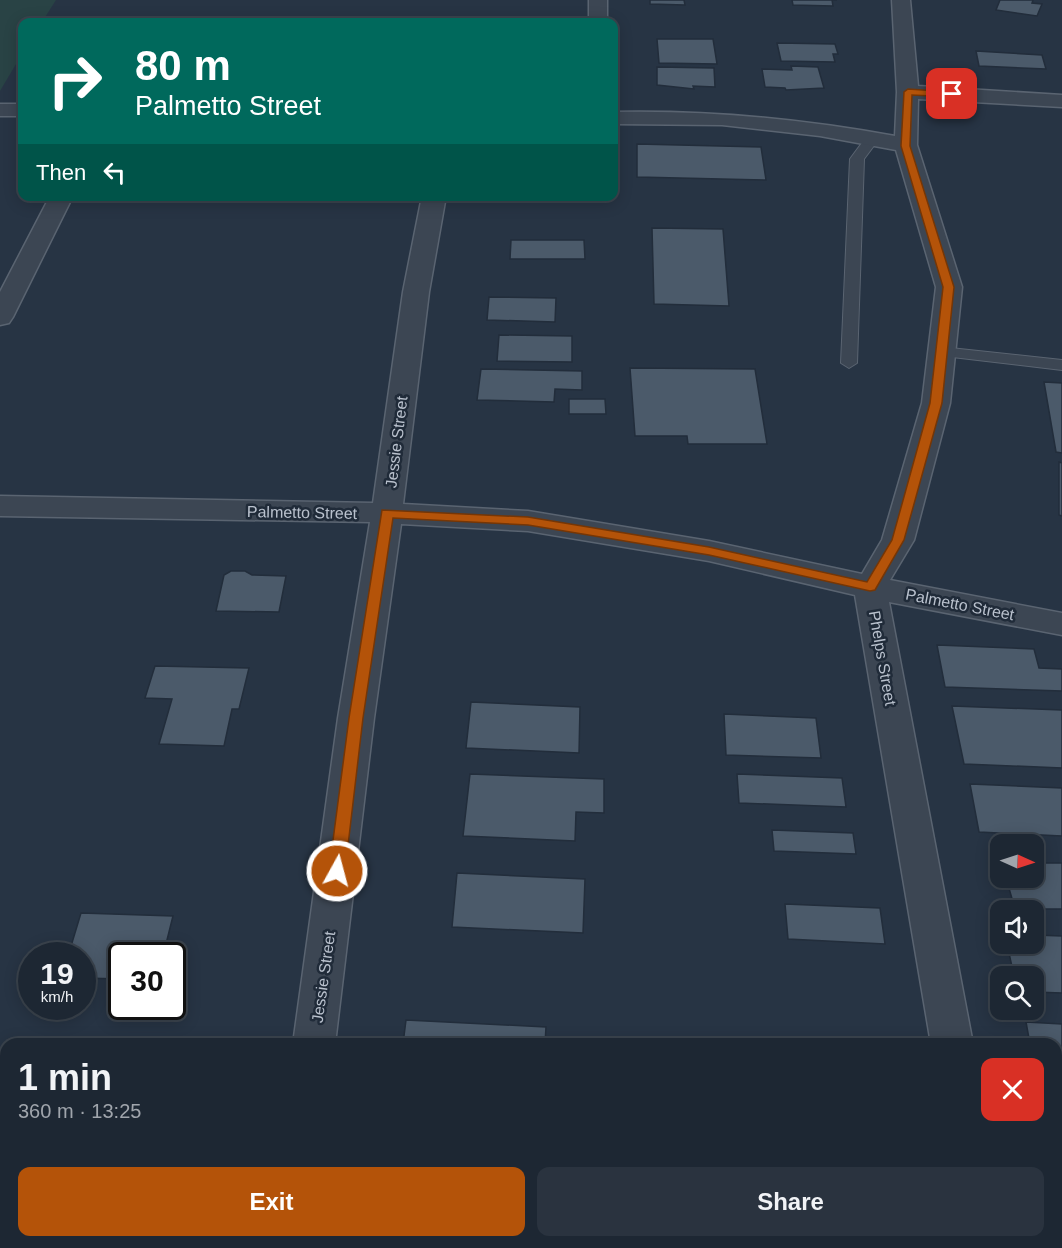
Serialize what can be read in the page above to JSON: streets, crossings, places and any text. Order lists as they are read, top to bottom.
{
  "streets": {
    "street": ["Jessie Street", "Palmetto Street", "Phelps Street"]
  },
  "crossings": [
    ["Jessie Street", "Palmetto Street"],
    ["Palmetto Street", "Phelps Street"]
  ],
  "north": "right",
  "page": {
    "turn": ["80 m", "Palmetto Street"],
    "then": "Then",
    "speed": "19 km/h",
    "limit": "30",
    "heading": ["1 min", "360 m · 13:25"],
    "buttons": ["Exit", "Share"]
  }
}
